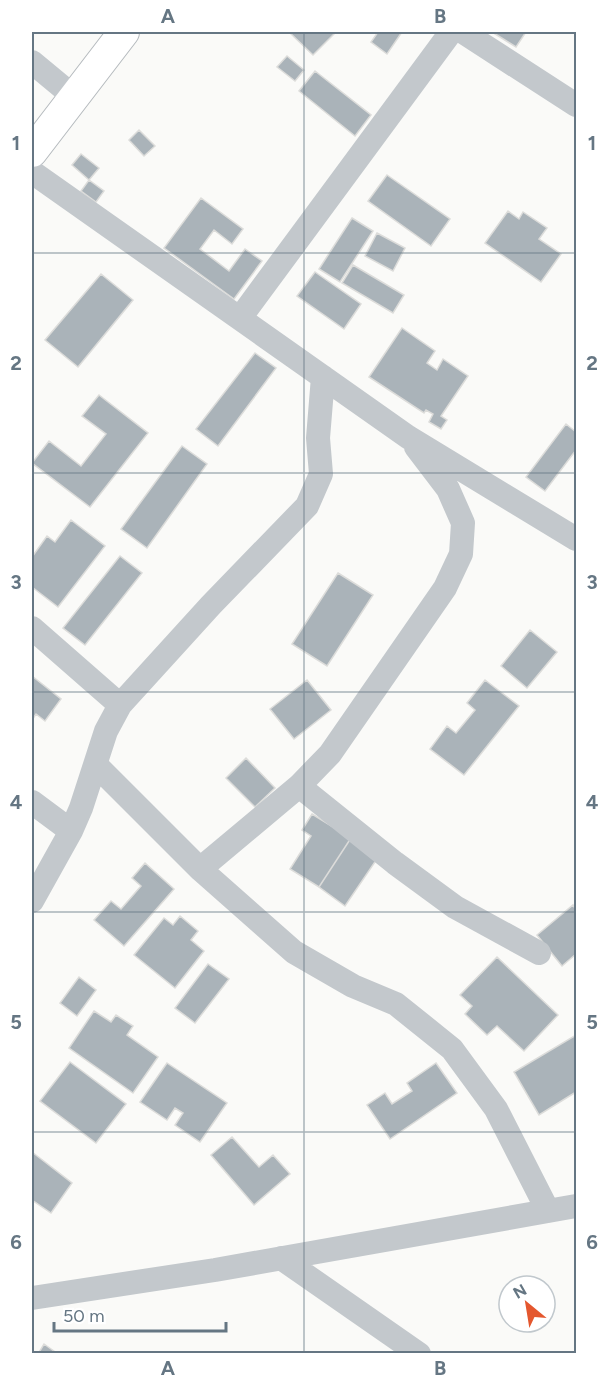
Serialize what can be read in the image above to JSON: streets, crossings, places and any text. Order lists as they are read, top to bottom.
{
  "scale_bar": "50 m",
  "north": "top left",
  "grid": {
    "columns": ["A", "B"],
    "rows": [
      "1",
      "2",
      "3",
      "4",
      "5",
      "6"
    ]
  }
}
